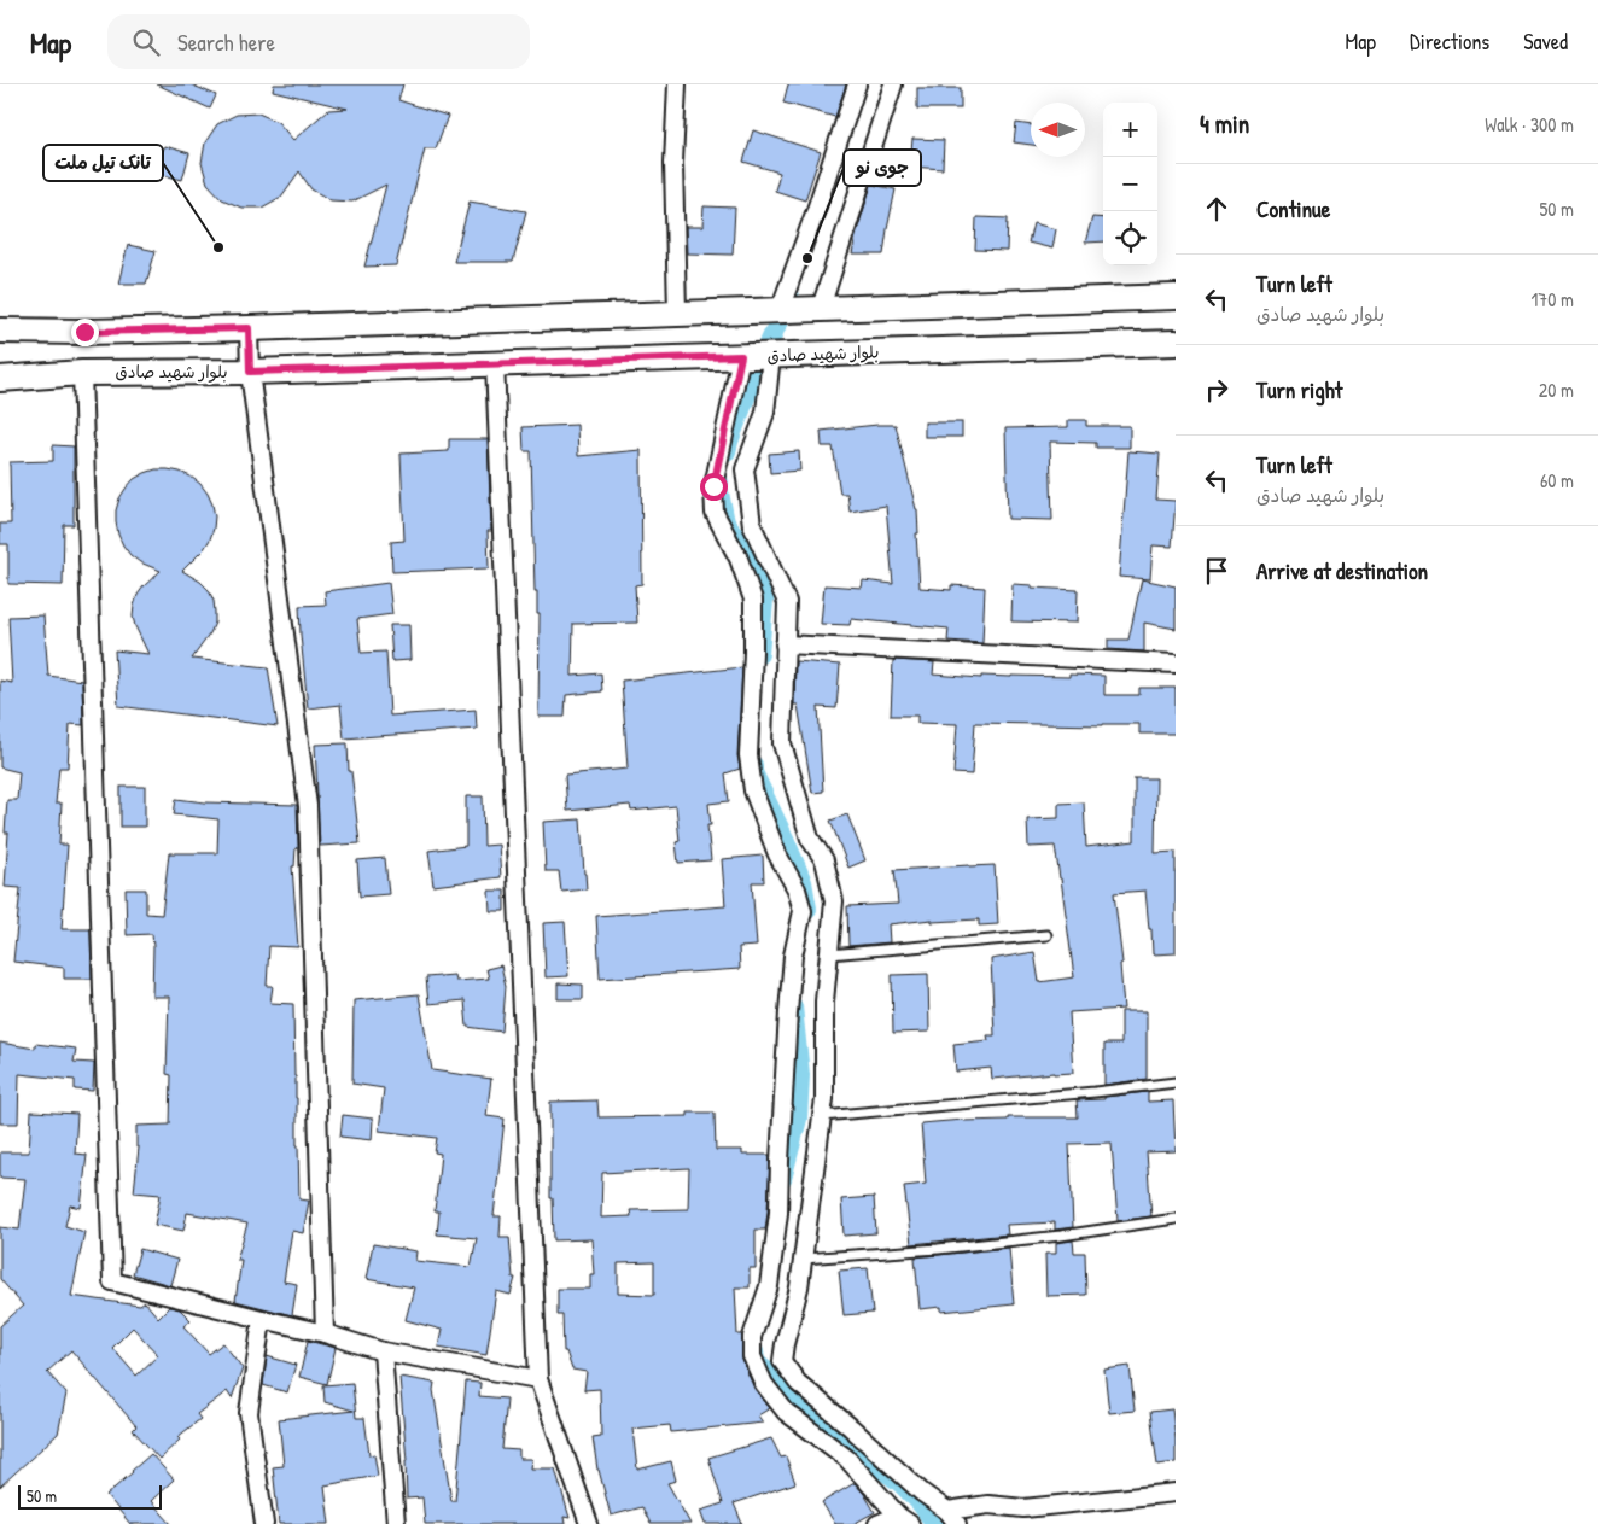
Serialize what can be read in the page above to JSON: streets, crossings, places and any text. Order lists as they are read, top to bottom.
{
  "streets": {
    "main road": ["بلوار شهید صادق"]
  },
  "places": ["تانک تیل ملت", "جوی نو"],
  "scale_bar": "50 m",
  "north": "left",
  "page": {
    "header": "Map",
    "search": "Search here",
    "nav": ["Map", "Directions", "Saved"],
    "heading": ["4 min", "Walk · 300 m"],
    "map_buttons": ["+", "−"],
    "list": [
      ["Continue", "50 m"],
      ["Turn left", "بلوار شهید صادق", "170 m"],
      ["Turn right", "20 m"],
      ["Turn left", "بلوار شهید صادق", "60 m"],
      "Arrive at destination"
    ],
    "scale": "50 m"
  }
}
